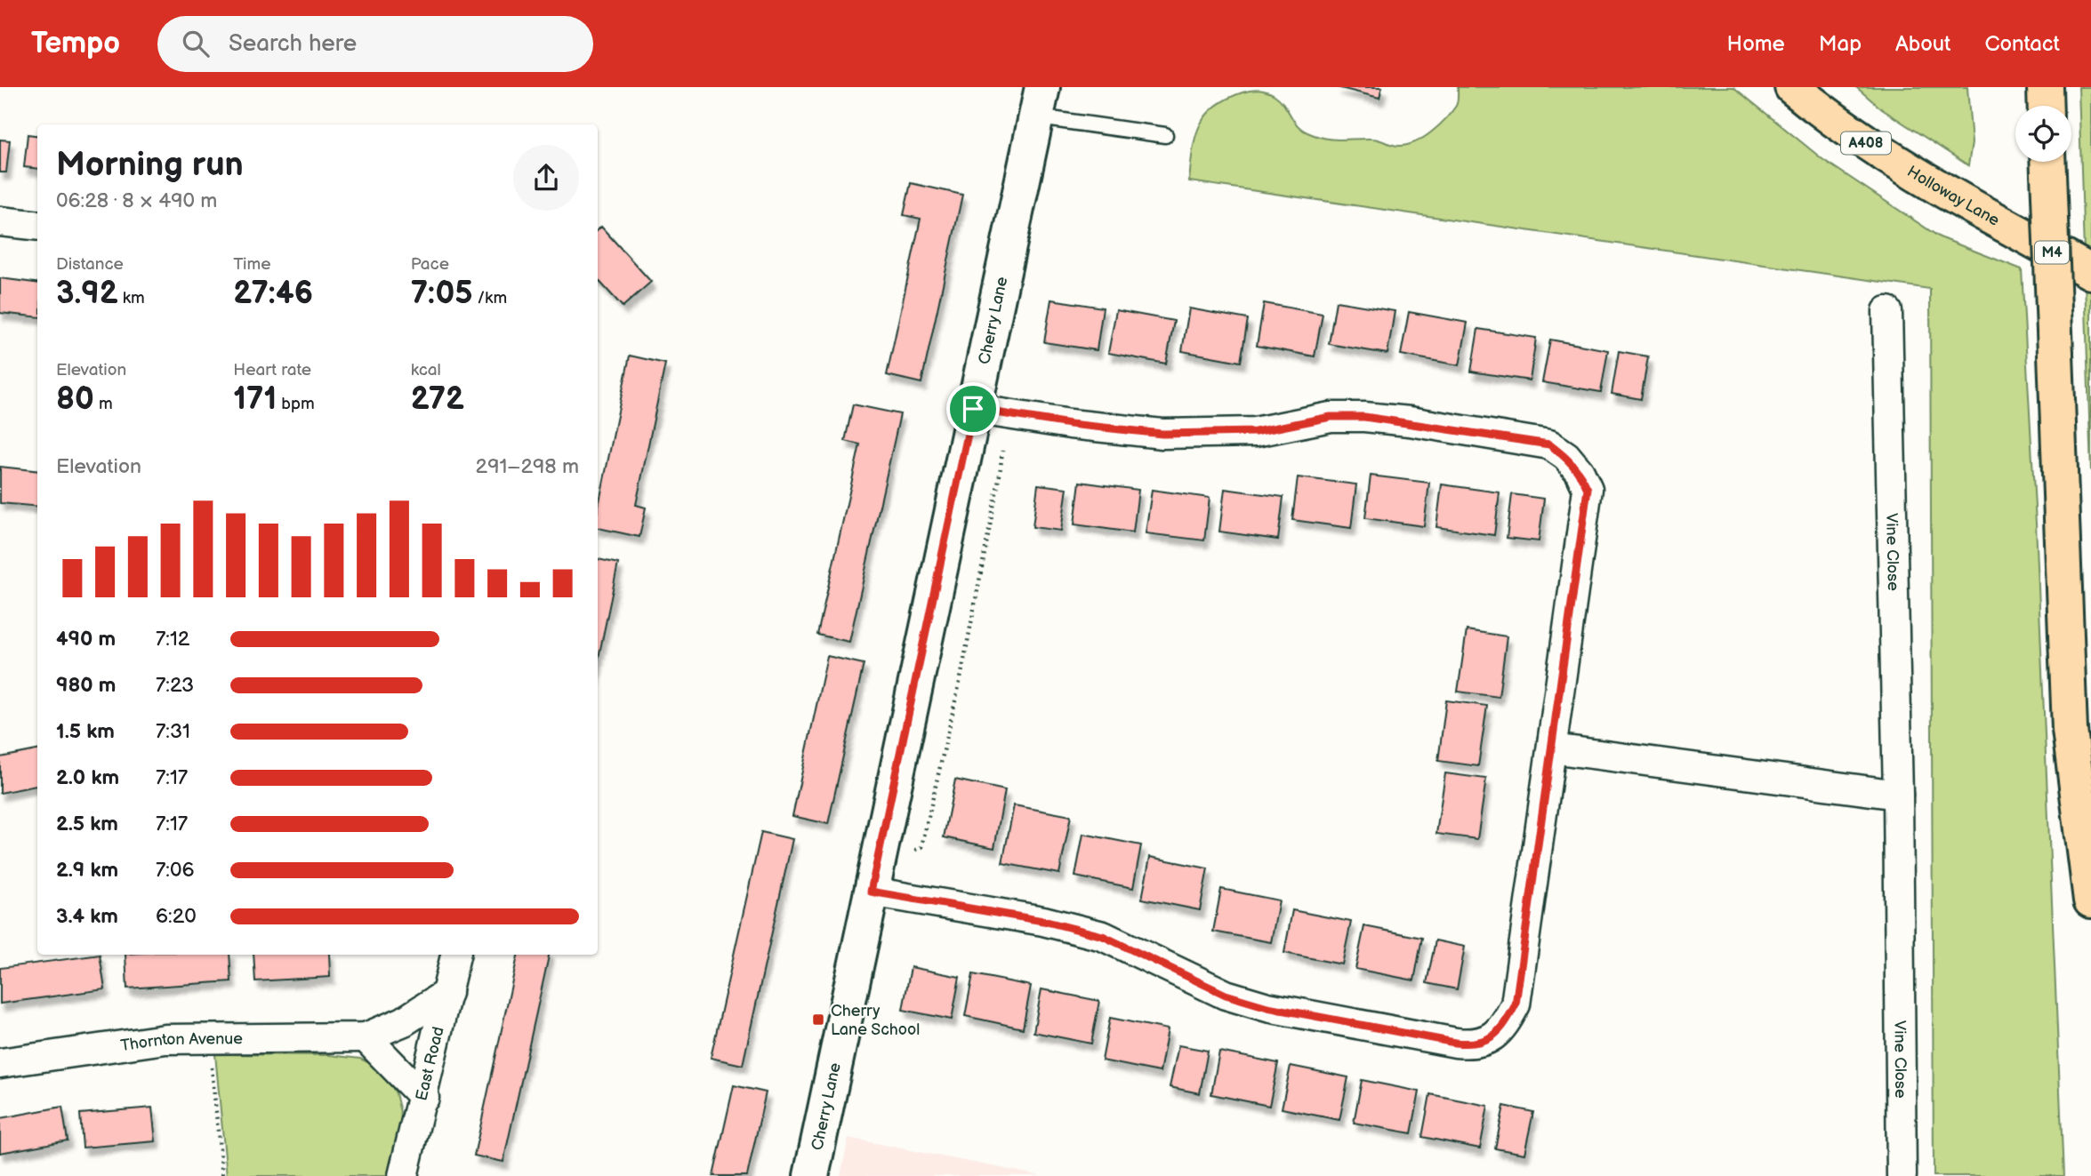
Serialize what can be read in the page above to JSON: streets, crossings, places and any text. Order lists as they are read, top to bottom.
{
  "streets": {
    "main road": ["A408", "Holloway Lane", "M4"],
    "street": [
      "Cherry Lane",
      "Vine Close",
      "Thornton Avenue",
      "East Road"
    ]
  },
  "crossings": [
    ["Thornton Avenue", "East Road"]
  ],
  "places": {
    "transit": ["Cherry Lane School"]
  },
  "page": {
    "header": "Tempo",
    "search": "Search here",
    "nav": [
      "Home",
      "Map",
      "About",
      "Contact"
    ],
    "heading": ["Morning run", "06:28 · 8 × 490 m"],
    "stats": [
      ["Distance", "3.92 km"],
      ["Time", "27:46"],
      ["Pace", "7:05 /km"],
      ["Elevation", "80 m"],
      ["Heart rate", "171 bpm"],
      ["kcal", "272"]
    ],
    "chart": ["Elevation", "291–298 m"],
    "list": [
      {
        "name": "490 m",
        "note": "7:12"
      },
      {
        "name": "980 m",
        "note": "7:23"
      },
      {
        "name": "1.5 km",
        "note": "7:31"
      },
      {
        "name": "2.0 km",
        "note": "7:17"
      },
      {
        "name": "2.5 km",
        "note": "7:17"
      },
      {
        "name": "2.9 km",
        "note": "7:06"
      },
      {
        "name": "3.4 km",
        "note": "6:20"
      }
    ]
  }
}
